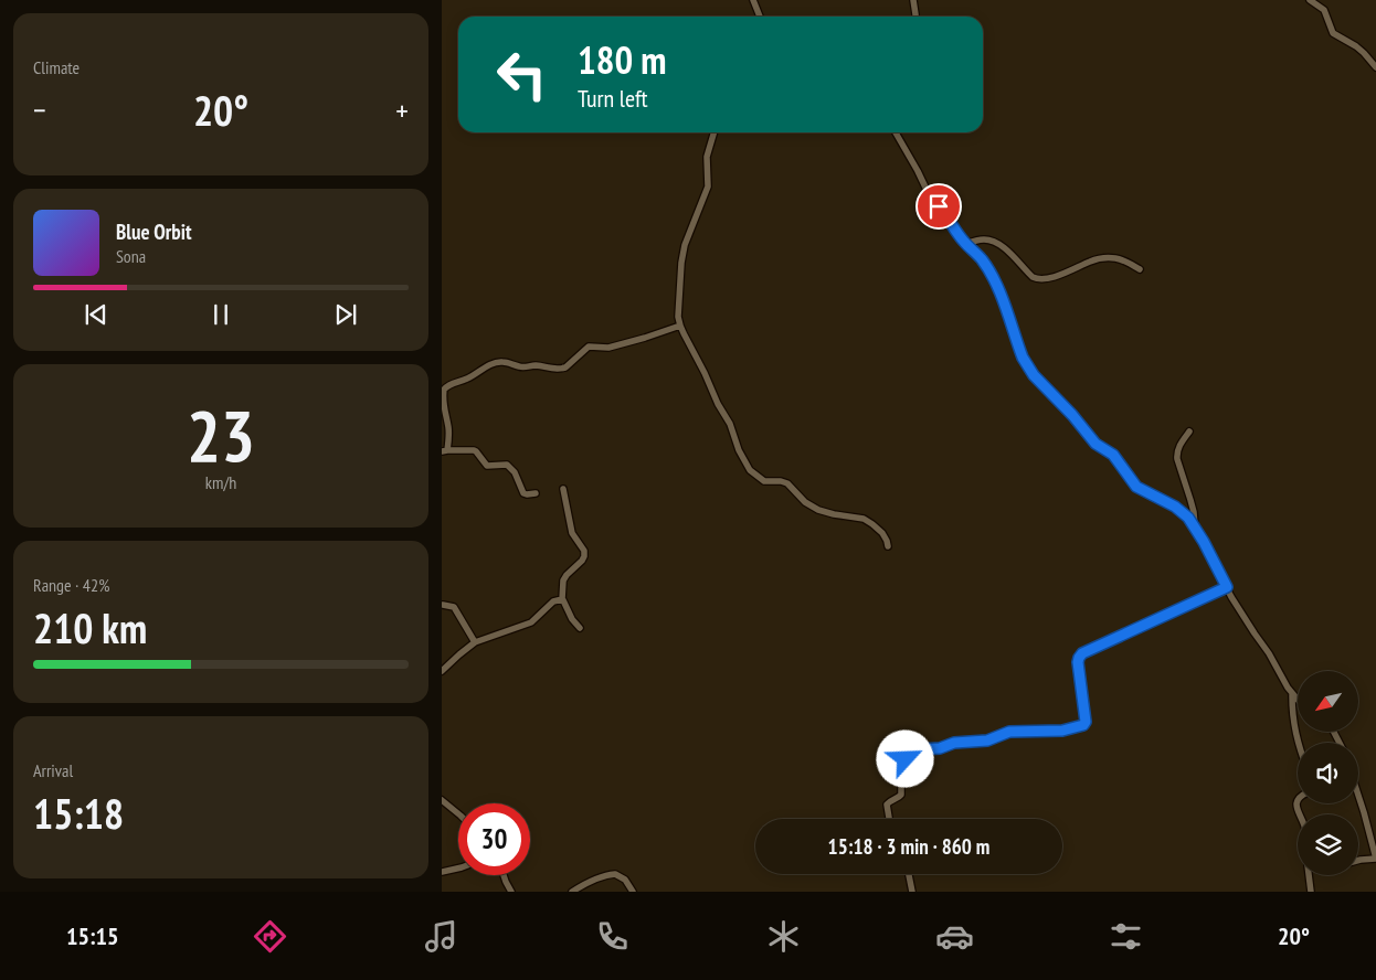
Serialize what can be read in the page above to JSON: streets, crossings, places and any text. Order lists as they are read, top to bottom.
{
  "north": "bottom left",
  "page": {
    "tile": [
      "Climate",
      ["23", "km/h"],
      ["Range · 42%", "210 km"],
      ["Arrival", "15:18"]
    ],
    "turn": ["180 m", "Turn left"],
    "heat": ["−", "20°", "+"],
    "song": ["Blue Orbit", "Sona"],
    "limit": "30",
    "trip": "15:18 · 3 min · 860 m",
    "tabs": ["15:15", "20°"]
  }
}
